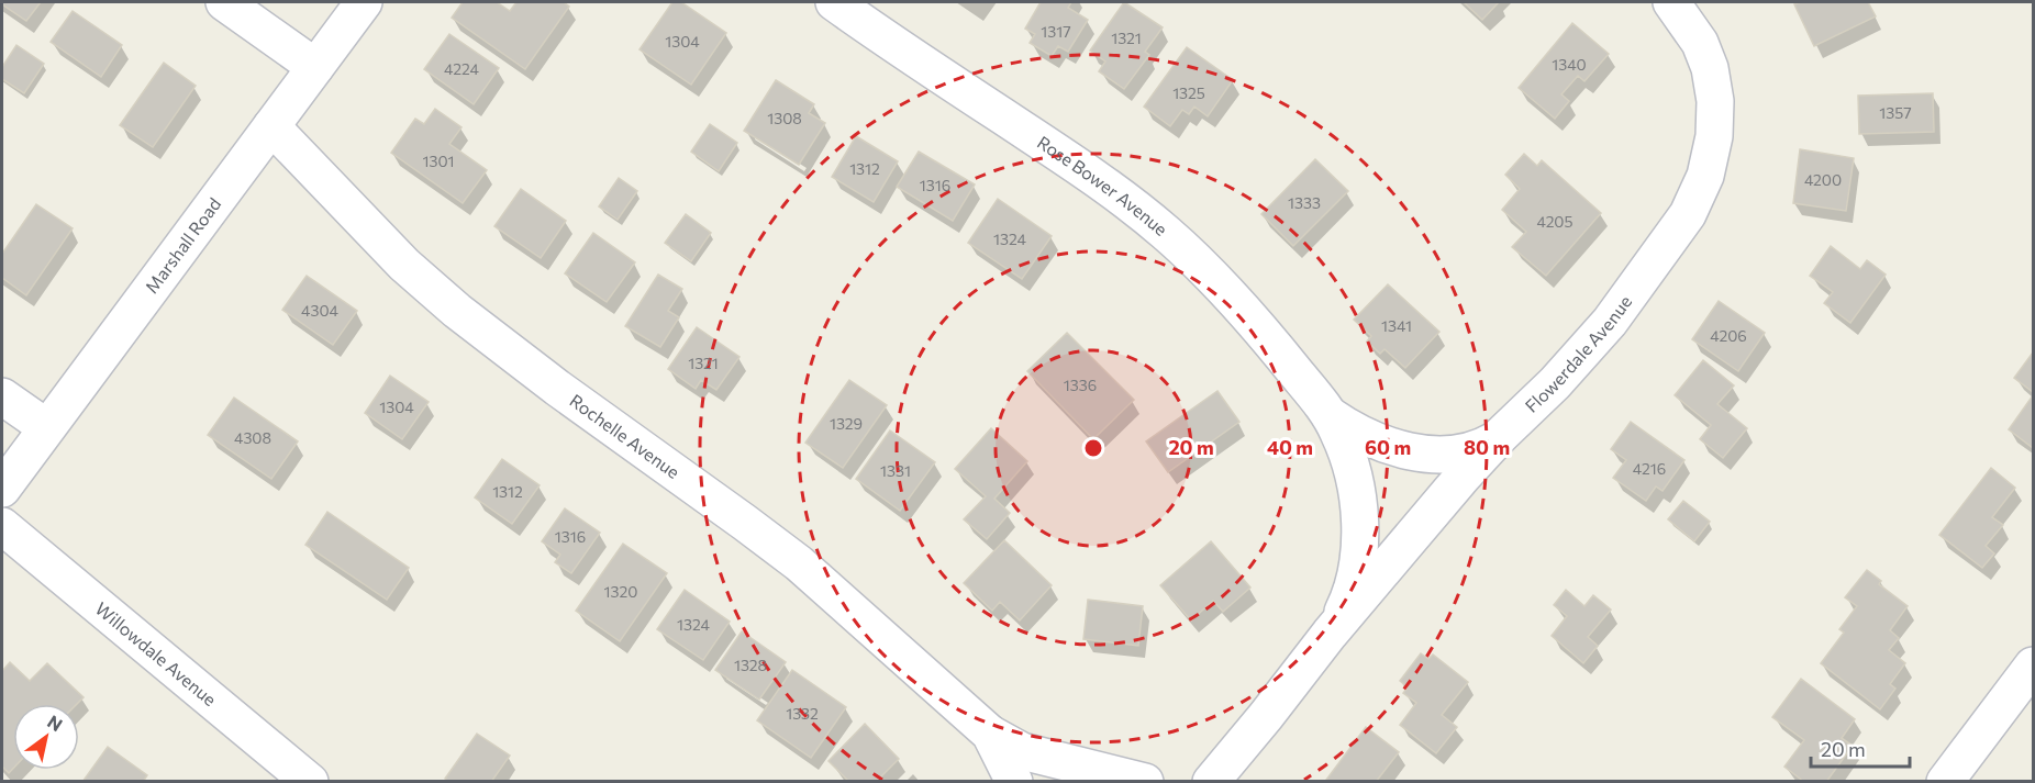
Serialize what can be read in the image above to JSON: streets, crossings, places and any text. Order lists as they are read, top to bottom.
{
  "streets": {
    "street": [
      "Rose Bower Avenue",
      "Marshall Road",
      "Flowerdale Avenue",
      "Rochelle Avenue",
      "Willowdale Avenue"
    ]
  },
  "crossings": [
    ["Rose Bower Avenue", "Flowerdale Avenue"],
    ["Marshall Road", "Rochelle Avenue"]
  ],
  "house_numbers": [
    "1317",
    "1321",
    "1304",
    "1340",
    "4224",
    "1325",
    "1357",
    "1308",
    "1301",
    "1312",
    "4200",
    "1316",
    "1333",
    "4205",
    "1324",
    "4304",
    "1341",
    "4206",
    "1321",
    "1336",
    "1304",
    "1329",
    "4308",
    "4216",
    "1331",
    "1312",
    "1316",
    "1320",
    "1324",
    "1328",
    "1332"
  ],
  "scale_bar": "20 m",
  "north": "top right",
  "rings": [
    "20 m",
    "40 m",
    "60 m",
    "80 m"
  ]
}
